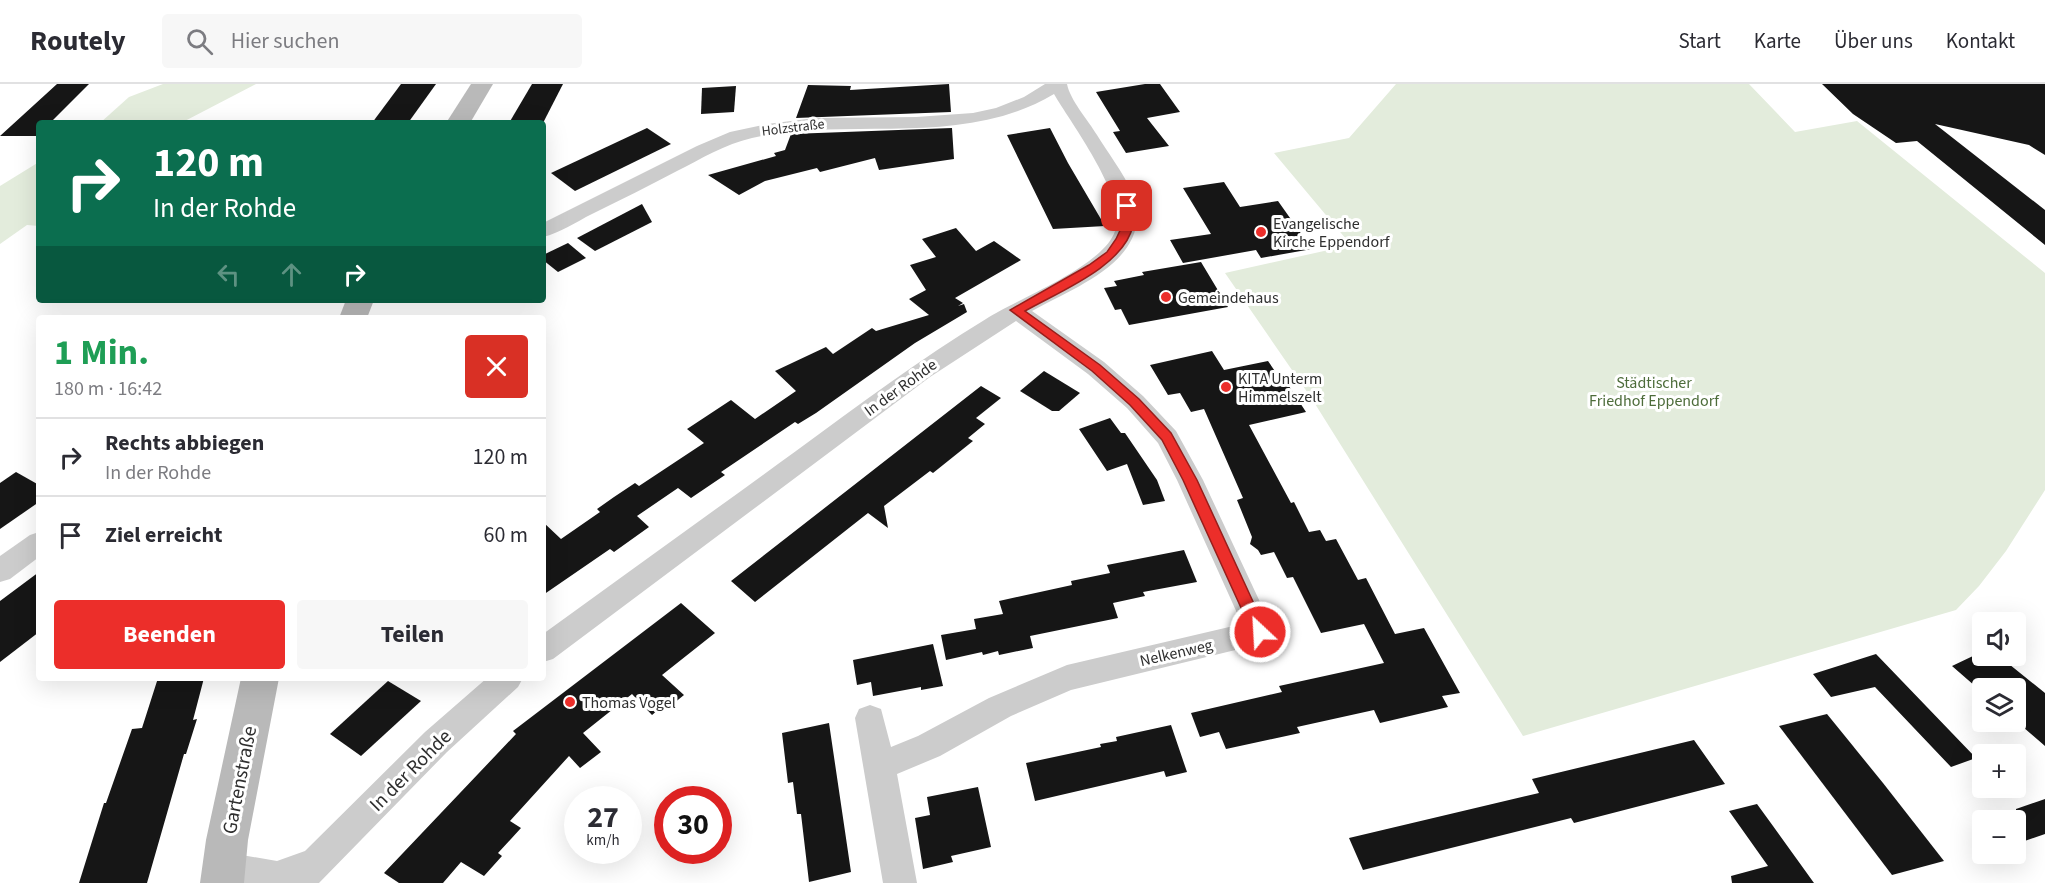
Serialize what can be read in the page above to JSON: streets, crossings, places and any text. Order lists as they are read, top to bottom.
{
  "streets": {
    "street": [
      "Holzstraße",
      "In der Rohde",
      "Nelkenweg",
      "Gartenstraße"
    ]
  },
  "crossings": [
    ["Holzstraße", "In der Rohde"],
    ["In der Rohde", "Nelkenweg"],
    ["In der Rohde", "Gartenstraße"]
  ],
  "parks": ["Städtischer Friedhof Eppendorf"],
  "places": [
    "Evangelische Kirche Eppendorf",
    "Gemeindehaus",
    "KITA Unterm Himmelszelt",
    "Thomas Vogel"
  ],
  "page": {
    "header": "Routely",
    "search": "Hier suchen",
    "nav": [
      "Start",
      "Karte",
      "Über uns",
      "Kontakt"
    ],
    "turn": ["120 m", "In der Rohde"],
    "heading": ["1 Min.", "180 m · 16:42"],
    "list": [
      {
        "name": "Rechts abbiegen",
        "note": "In der Rohde",
        "value": "120 m"
      },
      {
        "name": "Ziel erreicht",
        "value": "60 m"
      }
    ],
    "buttons": ["Beenden", "Teilen"],
    "map_buttons": ["+", "−"],
    "speed": "27 km/h",
    "limit": "30"
  }
}
